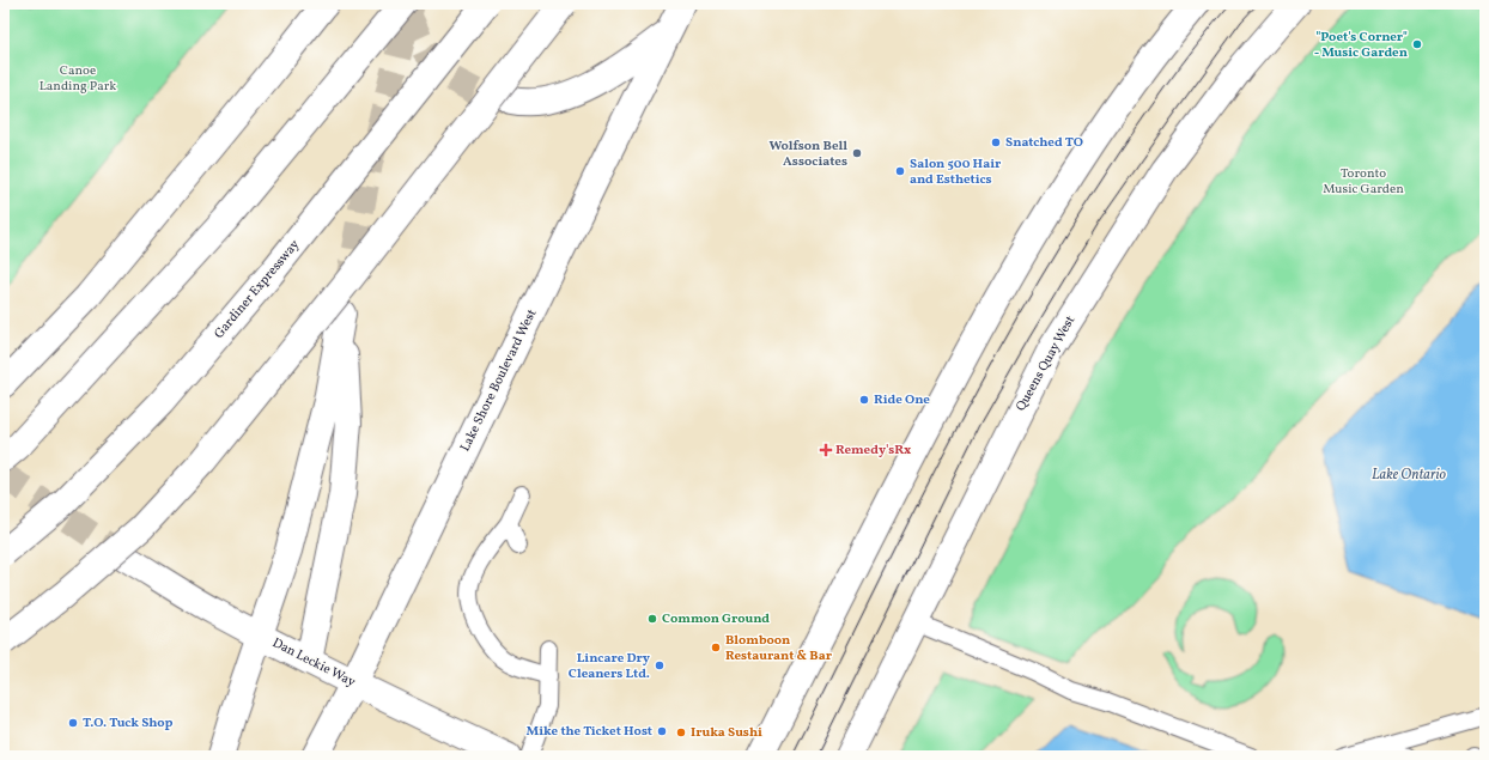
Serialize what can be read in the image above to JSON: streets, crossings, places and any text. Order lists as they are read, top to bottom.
{
  "streets": {
    "main road": [
      "Gardiner Expressway",
      "Queens Quay West",
      "Lake Shore Boulevard West",
      "Dan Leckie Way"
    ]
  },
  "crossings": [
    ["Lake Shore Boulevard West", "Dan Leckie Way"]
  ],
  "water": ["Lake Ontario"],
  "parks": ["Canoe Landing Park", "Toronto Music Garden"],
  "places": {
    "other": [
      "\"Poet's Corner\" - Music Garden",
      "Snatched TO",
      "Wolfson Bell Associates",
      "Salon 500 Hair and Esthetics",
      "Ride One",
      "Common Ground",
      "Blomboon Restaurant & Bar",
      "Lincare Dry Cleaners Ltd.",
      "T.O. Tuck Shop",
      "Mike the Ticket Host",
      "Iruka Sushi"
    ],
    "health": ["Remedy'sRx"]
  }
}
